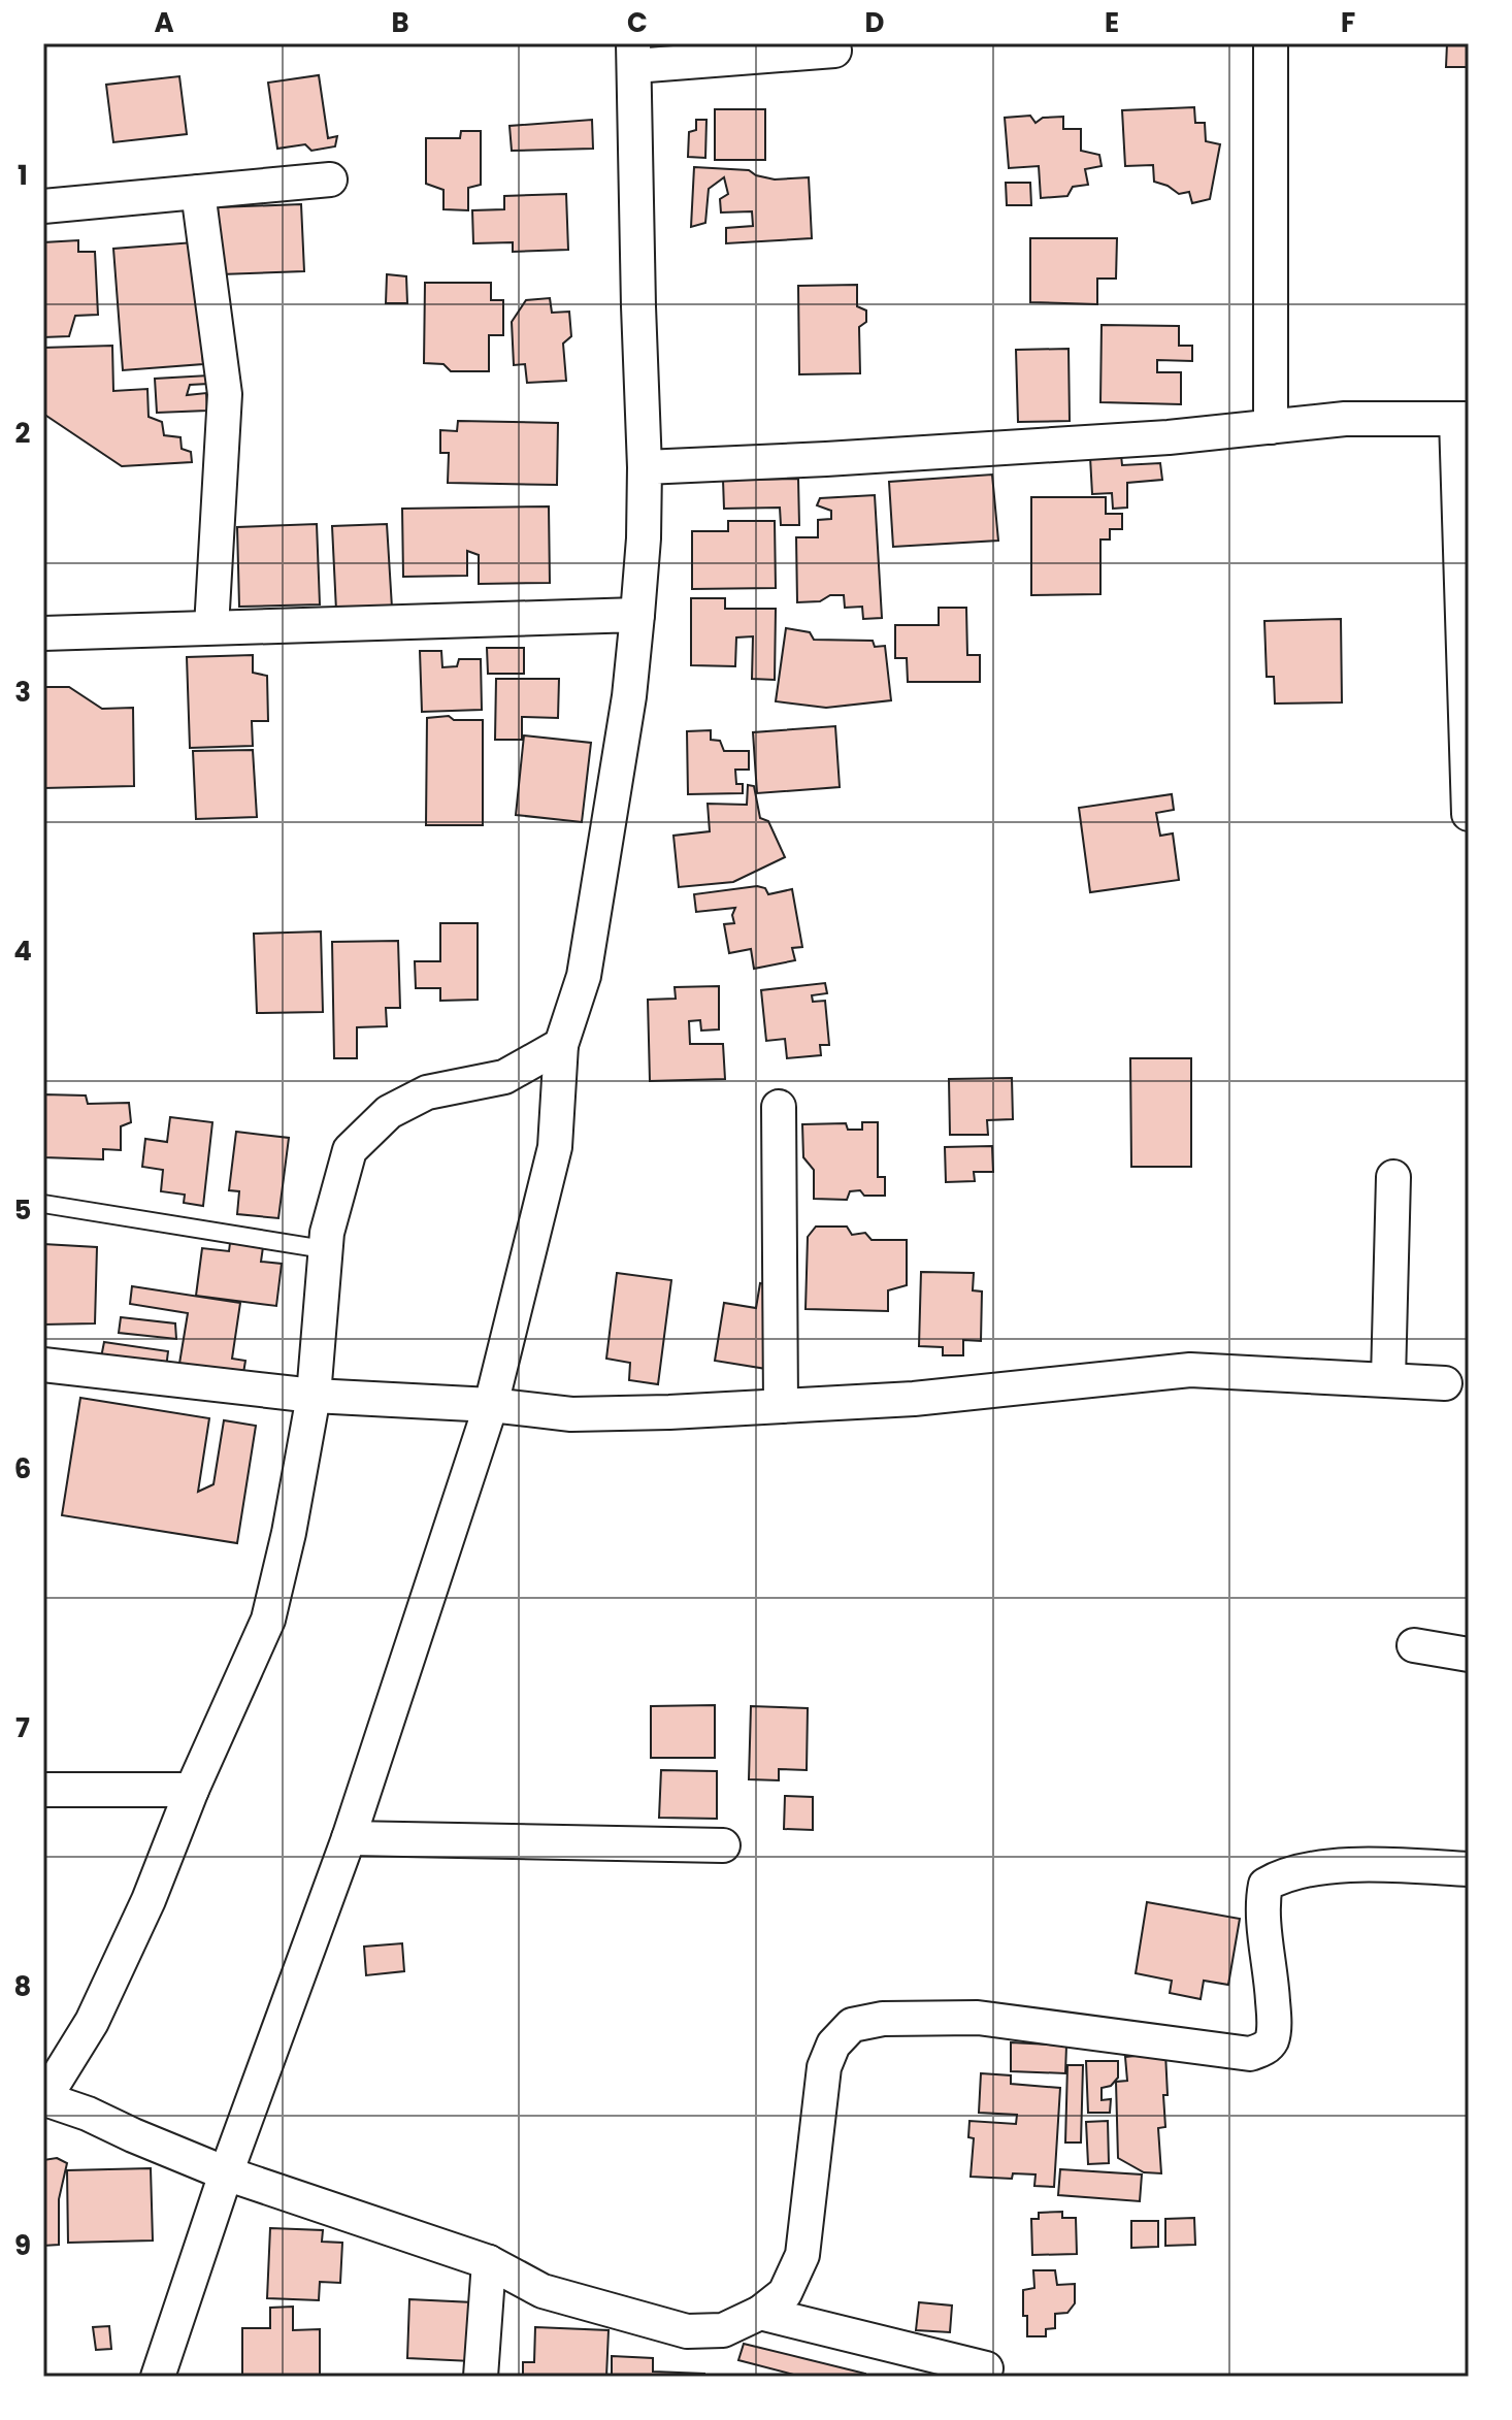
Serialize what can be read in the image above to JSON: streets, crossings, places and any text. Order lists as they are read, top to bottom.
{
  "grid": {
    "columns": [
      "A",
      "B",
      "C",
      "D",
      "E",
      "F"
    ],
    "rows": [
      "1",
      "2",
      "3",
      "4",
      "5",
      "6",
      "7",
      "8",
      "9"
    ]
  }
}
